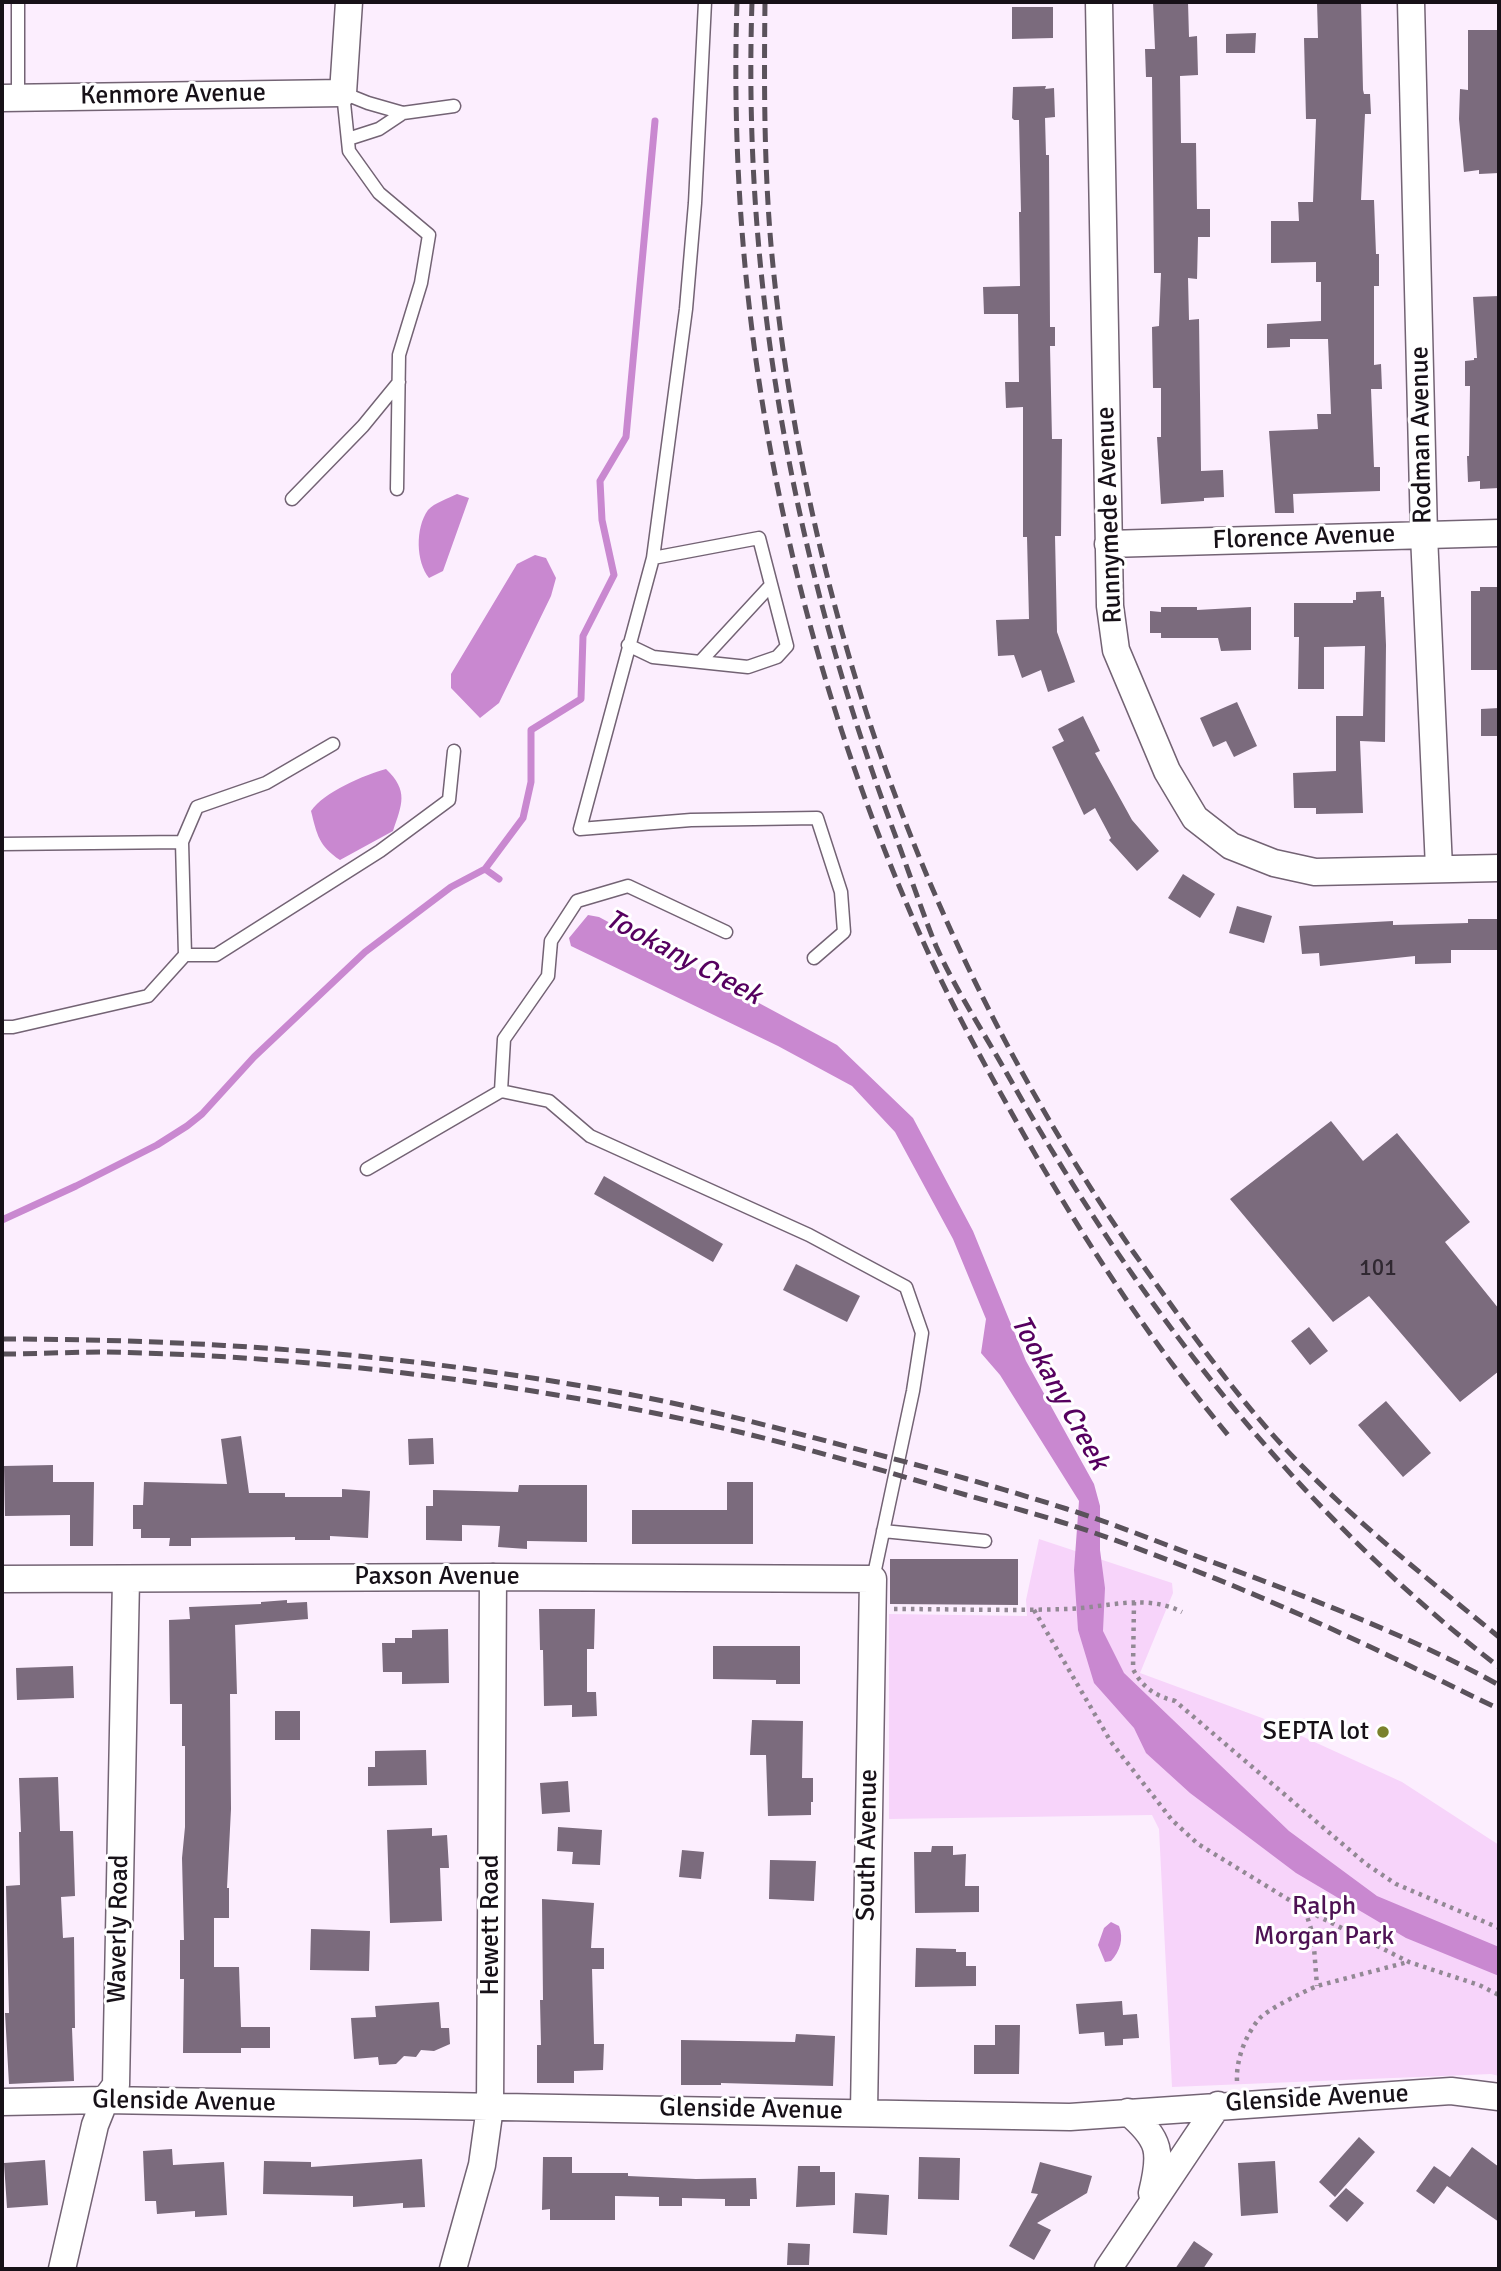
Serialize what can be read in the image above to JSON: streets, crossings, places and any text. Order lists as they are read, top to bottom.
{
  "streets": {
    "street": [
      "Kenmore Avenue",
      "Rodman Avenue",
      "Runnymede Avenue",
      "Florence Avenue",
      "Paxson Avenue",
      "South Avenue",
      "Hewett Road",
      "Waverly Road",
      "Glenside Avenue"
    ]
  },
  "crossings": [
    ["Rodman Avenue", "Runnymede Avenue"],
    ["Rodman Avenue", "Florence Avenue"],
    ["Runnymede Avenue", "Florence Avenue"],
    ["Paxson Avenue", "South Avenue"],
    ["Paxson Avenue", "Hewett Road"],
    ["Paxson Avenue", "Waverly Road"],
    ["South Avenue", "Glenside Avenue"],
    ["Hewett Road", "Glenside Avenue"],
    ["Waverly Road", "Glenside Avenue"]
  ],
  "water": ["Tookany Creek"],
  "parks": ["Ralph Morgan Park"],
  "places": ["SEPTA lot"],
  "house_numbers": ["101"]
}
